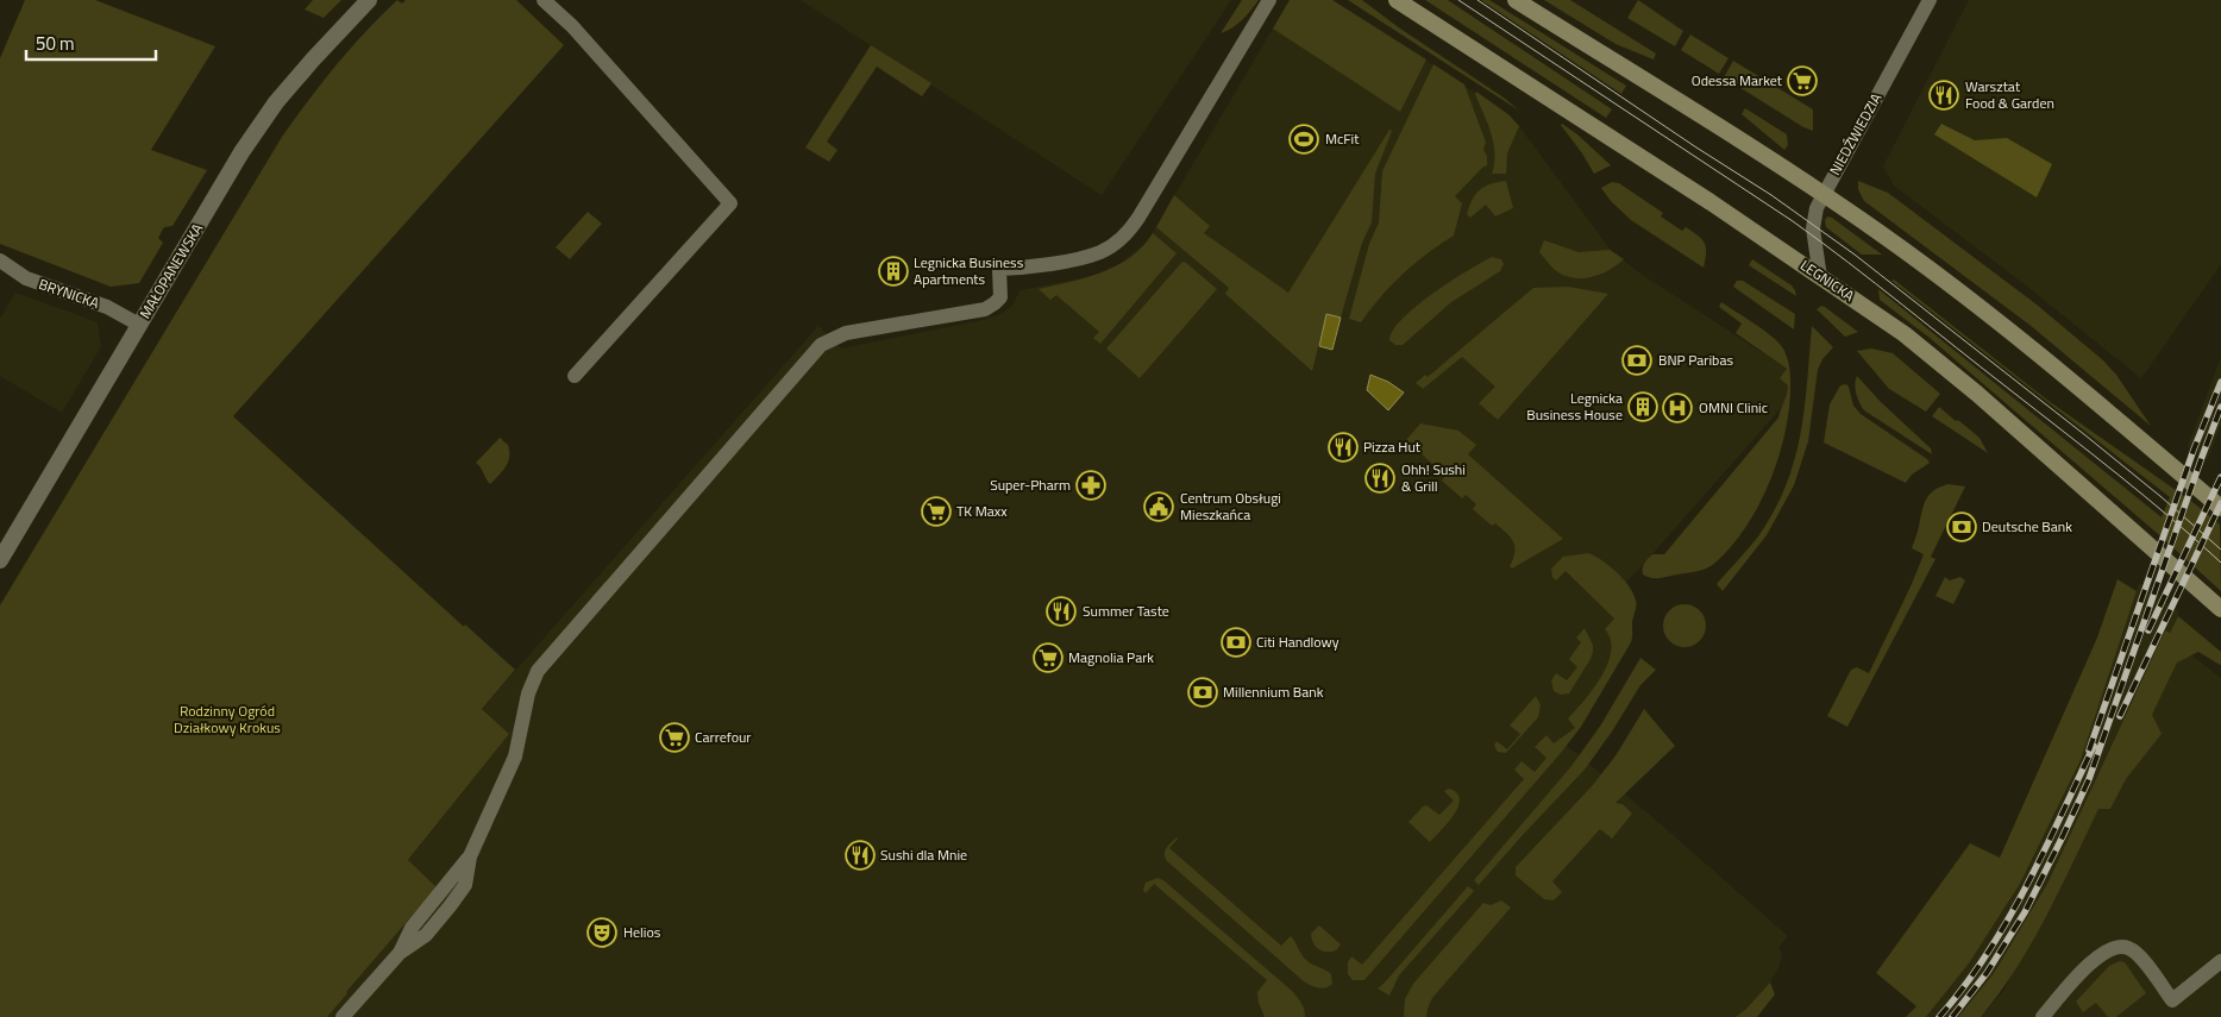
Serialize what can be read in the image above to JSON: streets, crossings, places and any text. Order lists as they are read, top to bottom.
{
  "streets": {
    "main road": ["LEGNICKA"],
    "street": ["NIEDŹWIEDZIA", "MAŁOPANEWSKA", "BRYNICKA"]
  },
  "crossings": [
    ["NIEDŹWIEDZIA", "LEGNICKA"],
    ["MAŁOPANEWSKA", "BRYNICKA"]
  ],
  "parks": ["Rodzinny Ogród Działkowy Krokus"],
  "places": {
    "supermarket": [
      "Odessa Market",
      "TK Maxx",
      "Magnolia Park",
      "Carrefour"
    ],
    "restaurant": [
      "Warsztat Food & Garden",
      "Pizza Hut",
      "Ohh! Sushi & Grill",
      "Summer Taste",
      "Sushi dla Mnie"
    ],
    "sports": ["McFit"],
    "building": ["Legnicka Business Apartments", "Legnicka Business House"],
    "bank": [
      "BNP Paribas",
      "Deutsche Bank",
      "Citi Handlowy",
      "Millennium Bank"
    ],
    "hospital": ["OMNI Clinic"],
    "pharmacy": ["Super-Pharm"],
    "public building": ["Centrum Obsługi Mieszkańca"],
    "theatre": ["Helios"]
  },
  "scale_bar": "50 m"
}
